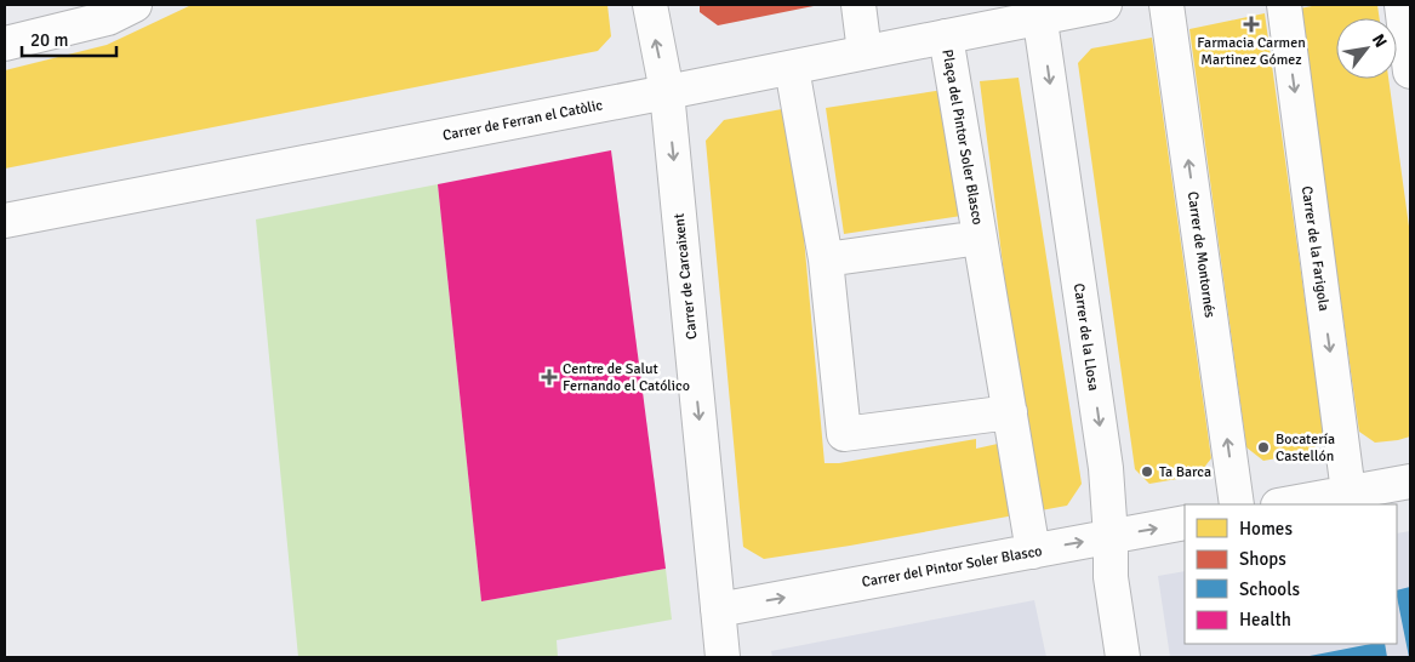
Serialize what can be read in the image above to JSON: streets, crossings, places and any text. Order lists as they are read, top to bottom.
{
  "streets": {
    "street": [
      "Carrer de Ferran el Catòlic",
      "Plaça del Pintor Soler Blasco",
      "Carrer de la Farigola",
      "Carrer de Montornés",
      "Carrer de Carcaixent",
      "Carrer de la Llosa",
      "Carrer del Pintor Soler Blasco"
    ]
  },
  "crossings": [
    ["Carrer de Ferran el Catòlic", "Plaça del Pintor Soler Blasco"],
    ["Carrer de Ferran el Catòlic", "Carrer de Carcaixent"],
    ["Carrer de Ferran el Catòlic", "Carrer de la Llosa"],
    ["Plaça del Pintor Soler Blasco", "Carrer del Pintor Soler Blasco"],
    ["Carrer de Carcaixent", "Carrer del Pintor Soler Blasco"],
    ["Carrer de la Llosa", "Carrer del Pintor Soler Blasco"]
  ],
  "one_way": ["Carrer de la Farigola", "Carrer de Montornés", "Carrer del Pintor Soler Blasco"],
  "places": {
    "health": ["Farmacia Carmen Martinez Gómez", "Centre de Salut Fernando el Católico"],
    "other": ["Bocatería Castellón", "Ta Barca"]
  },
  "legend": [
    "Homes",
    "Shops",
    "Schools",
    "Health"
  ],
  "scale_bar": "20 m",
  "north": "top right"
}
